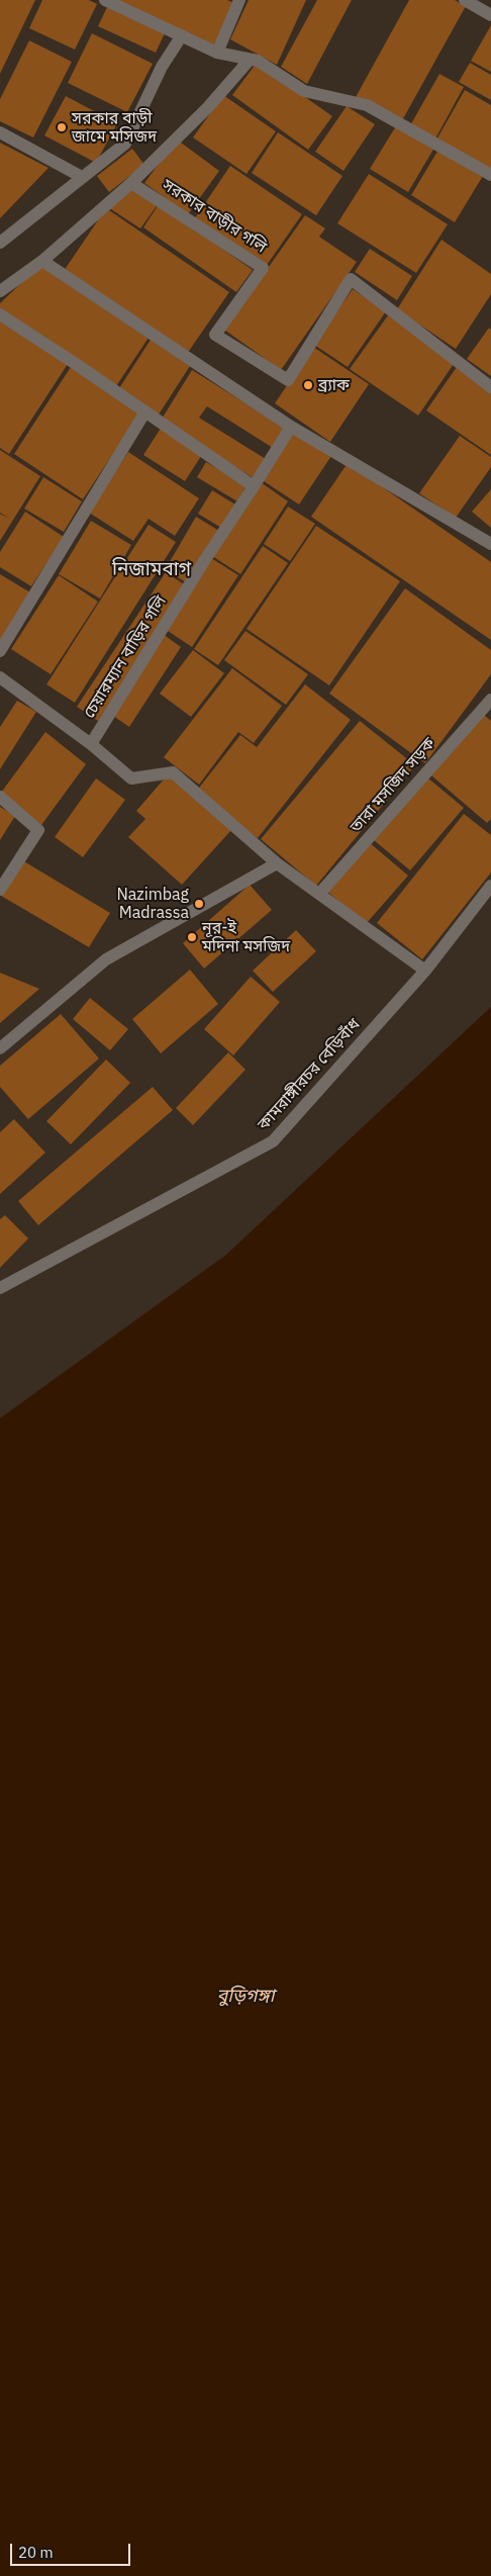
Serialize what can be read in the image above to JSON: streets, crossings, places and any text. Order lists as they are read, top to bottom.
{
  "streets": {
    "street": [
      "সরকার বাড়ীর গলি",
      "চেয়ারম্যান বাড়ির গলি",
      "তারা মসজিদ সড়ক",
      "কামরাঙ্গীরচর বেড়িবাঁধ"
    ]
  },
  "crossings": [
    ["চেয়ারম্যান বাড়ির গলি", "তারা মসজিদ সড়ক"],
    ["চেয়ারম্যান বাড়ির গলি", "কামরাঙ্গীরচর বেড়িবাঁধ"]
  ],
  "districts": ["নিজামবাগ"],
  "water": ["বুড়িগঙ্গা"],
  "places": [
    "সরকার বাড়ী জামে মসিজদ",
    "ব্র্যাক",
    "Nazimbag Madrassa",
    "নূর-ই মদিনা মসজিদ"
  ],
  "scale_bar": "20 m"
}
